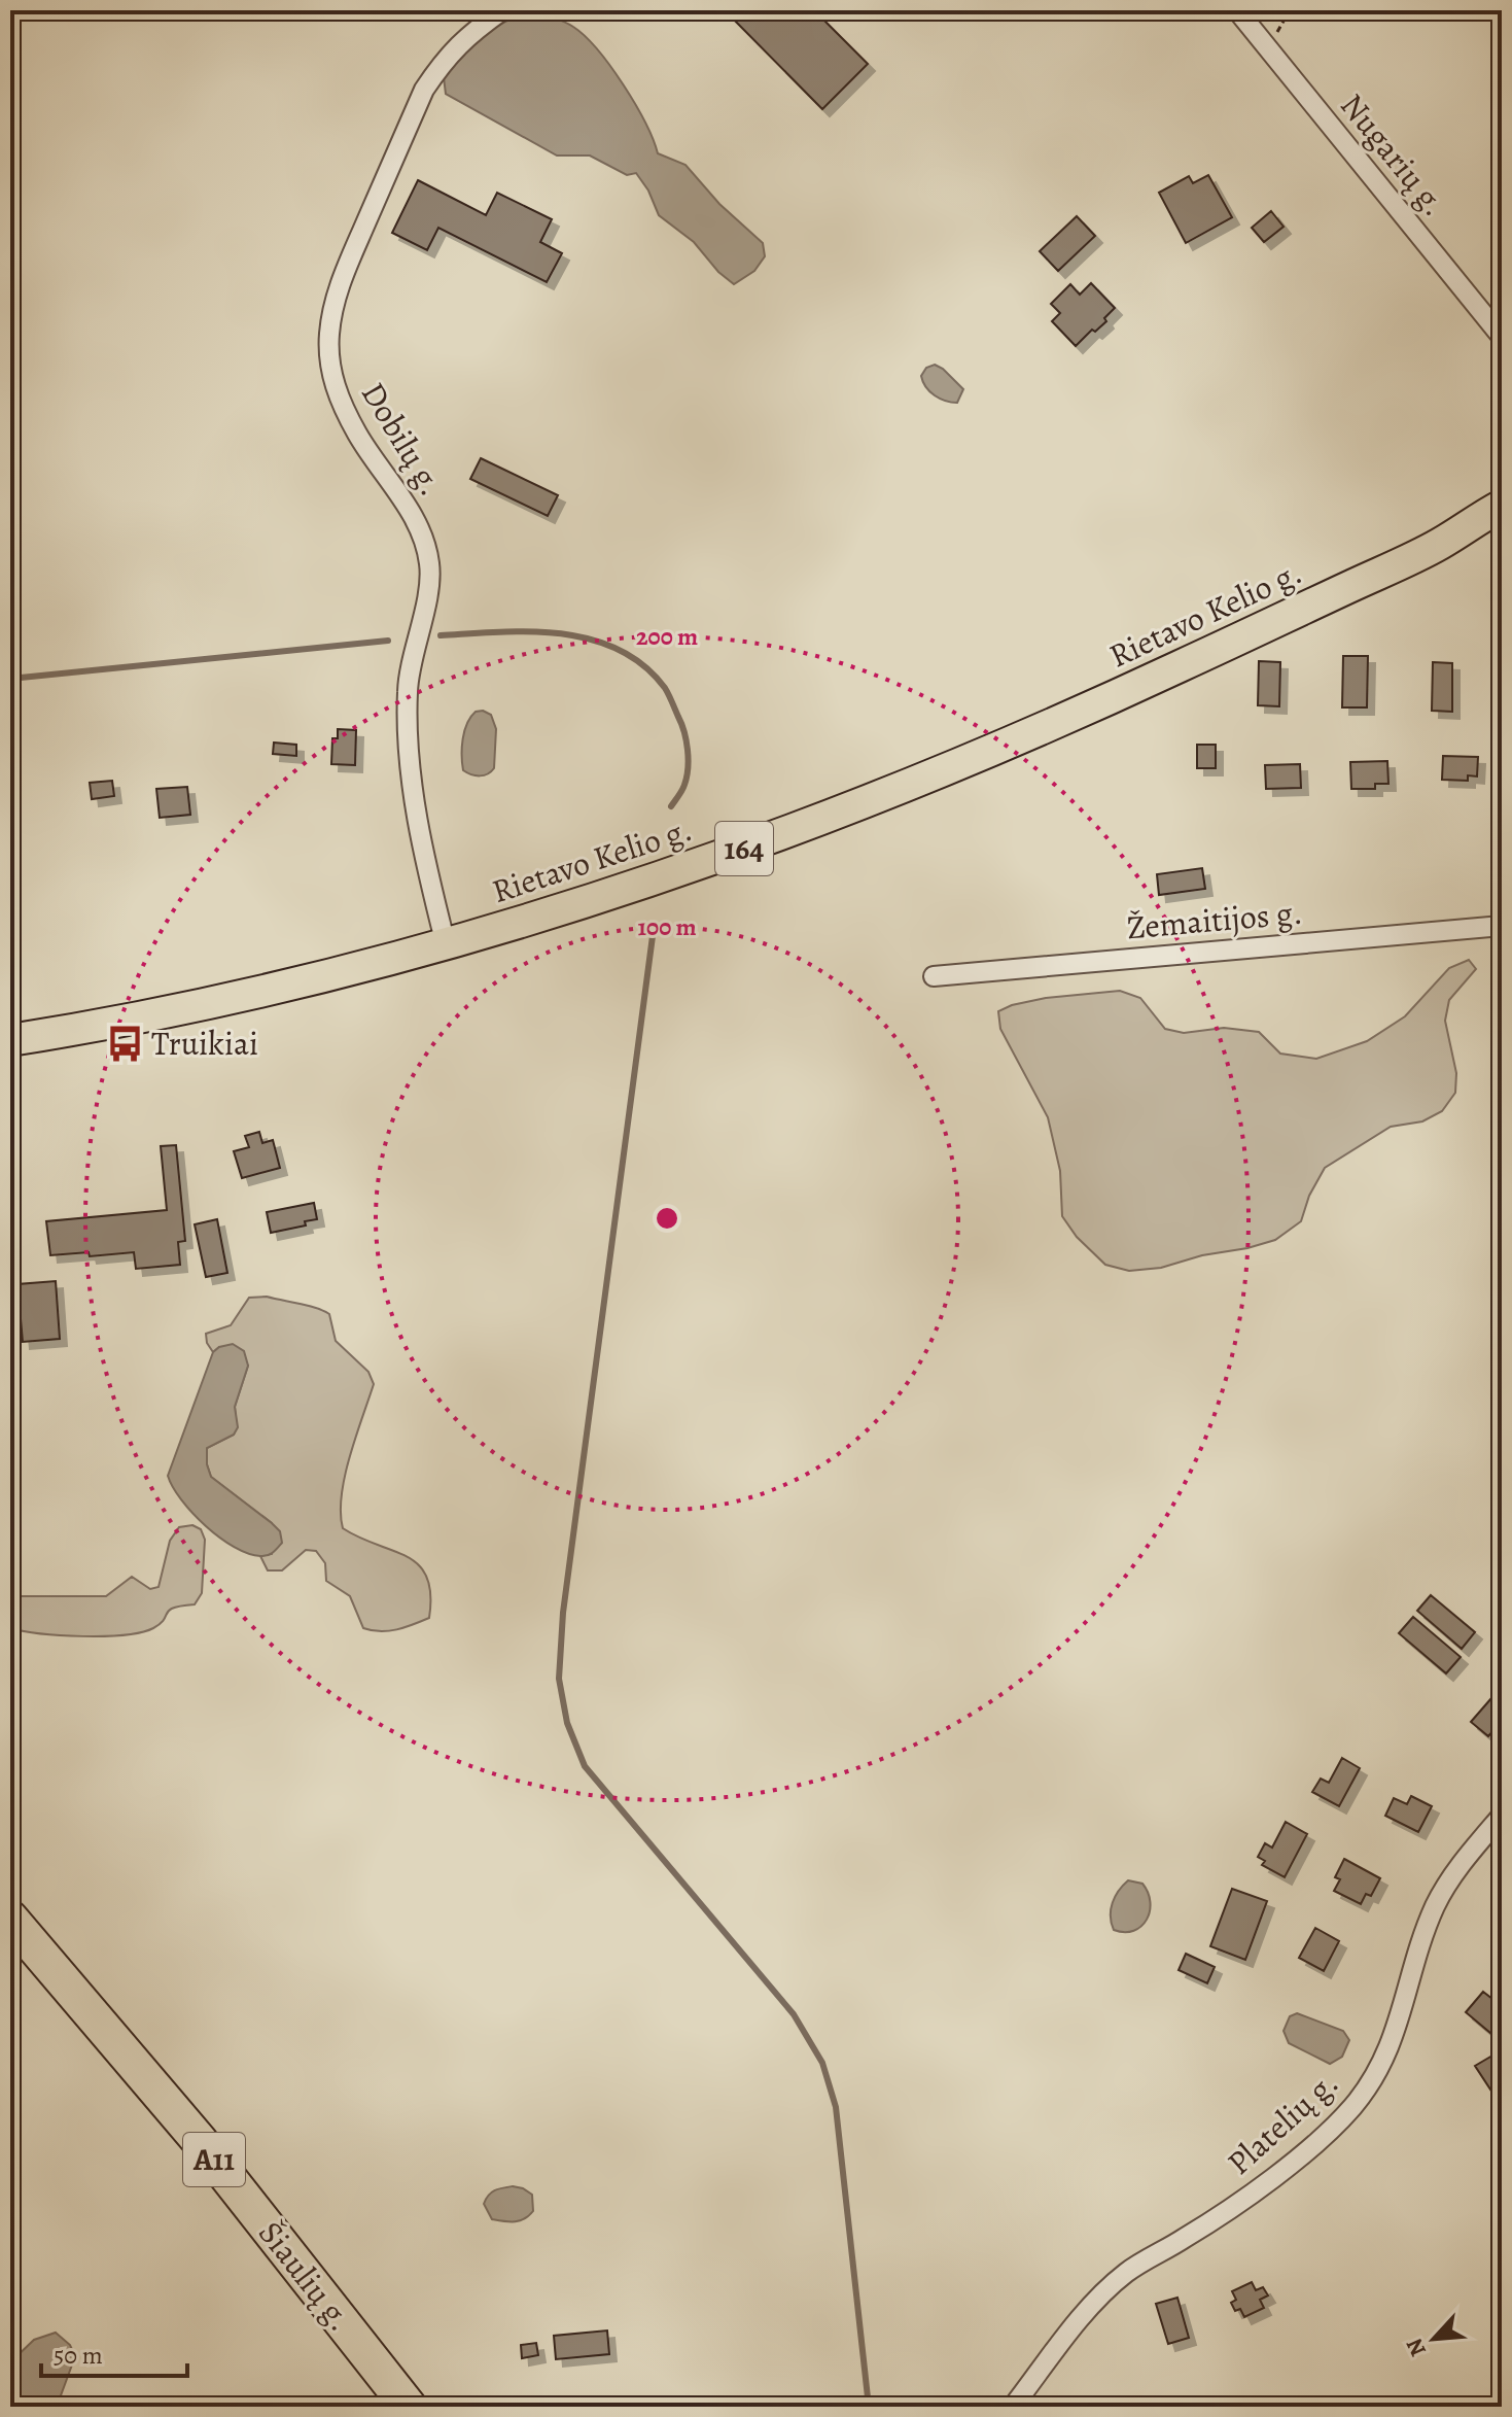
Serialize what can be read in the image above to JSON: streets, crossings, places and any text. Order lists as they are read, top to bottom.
{
  "streets": {
    "highway": ["A11", "Šiaulių g."],
    "main road": ["Rietavo Kelio g.", "164"],
    "street": [
      "Nugarių g.",
      "Dobilų g.",
      "Žemaitijos g.",
      "Platelių g."
    ]
  },
  "crossings": [
    ["Dobilų g.", "Rietavo Kelio g."]
  ],
  "places": {
    "bus stop": ["Truikiai"]
  },
  "scale_bar": "50 m",
  "north": "bottom left",
  "rings": ["200 m", "100 m"]
}
